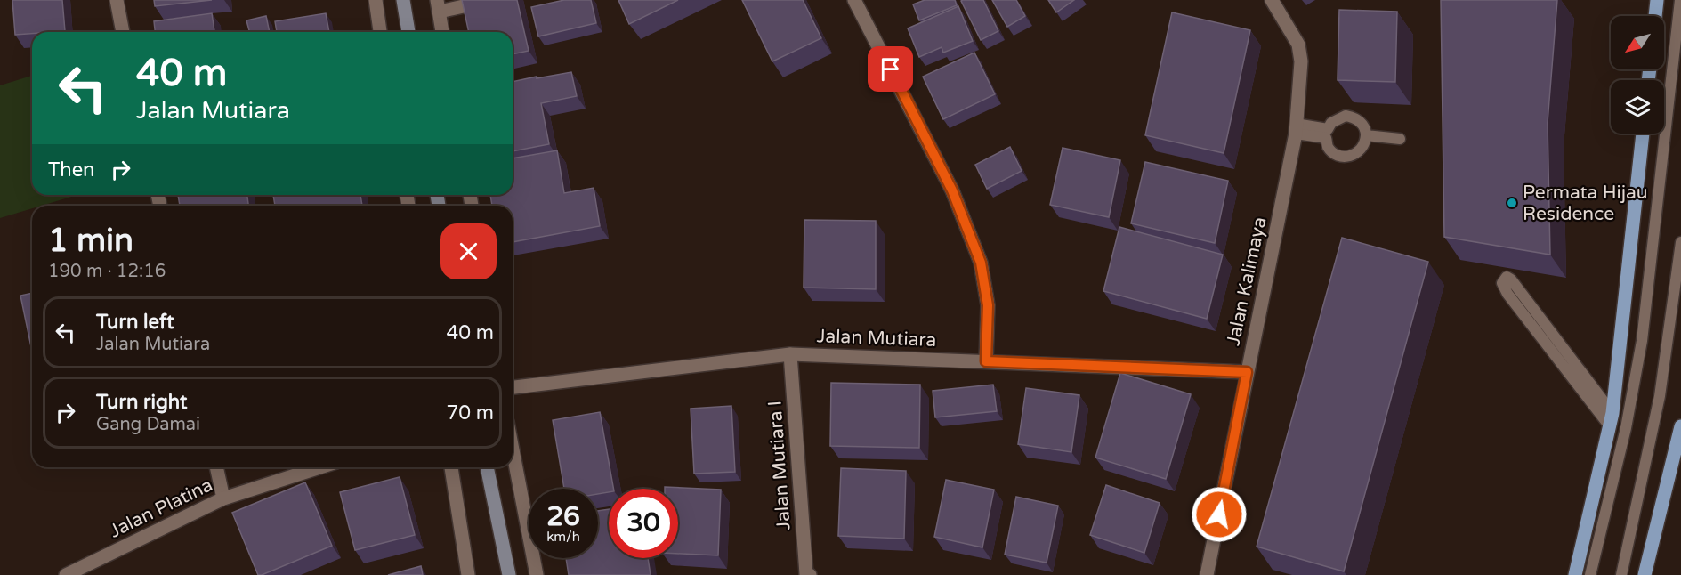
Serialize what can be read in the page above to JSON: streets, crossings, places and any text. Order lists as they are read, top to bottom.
{
  "streets": {
    "street": [
      "Jalan Kalimaya",
      "Jalan Mutiara",
      "Jalan Mutiara I",
      "Jalan Platina"
    ]
  },
  "crossings": [
    ["Jalan Kalimaya", "Jalan Mutiara"],
    ["Jalan Mutiara", "Jalan Mutiara I"]
  ],
  "places": ["Permata Hijau Residence"],
  "north": "bottom left",
  "page": {
    "turn": ["40 m", "Jalan Mutiara"],
    "then": "Then",
    "heading": ["1 min", "190 m · 12:16"],
    "list": [
      {
        "name": "Turn left",
        "note": "Jalan Mutiara",
        "value": "40 m"
      },
      {
        "name": "Turn right",
        "note": "Gang Damai",
        "value": "70 m"
      }
    ],
    "speed": "26 km/h",
    "limit": "30"
  }
}
